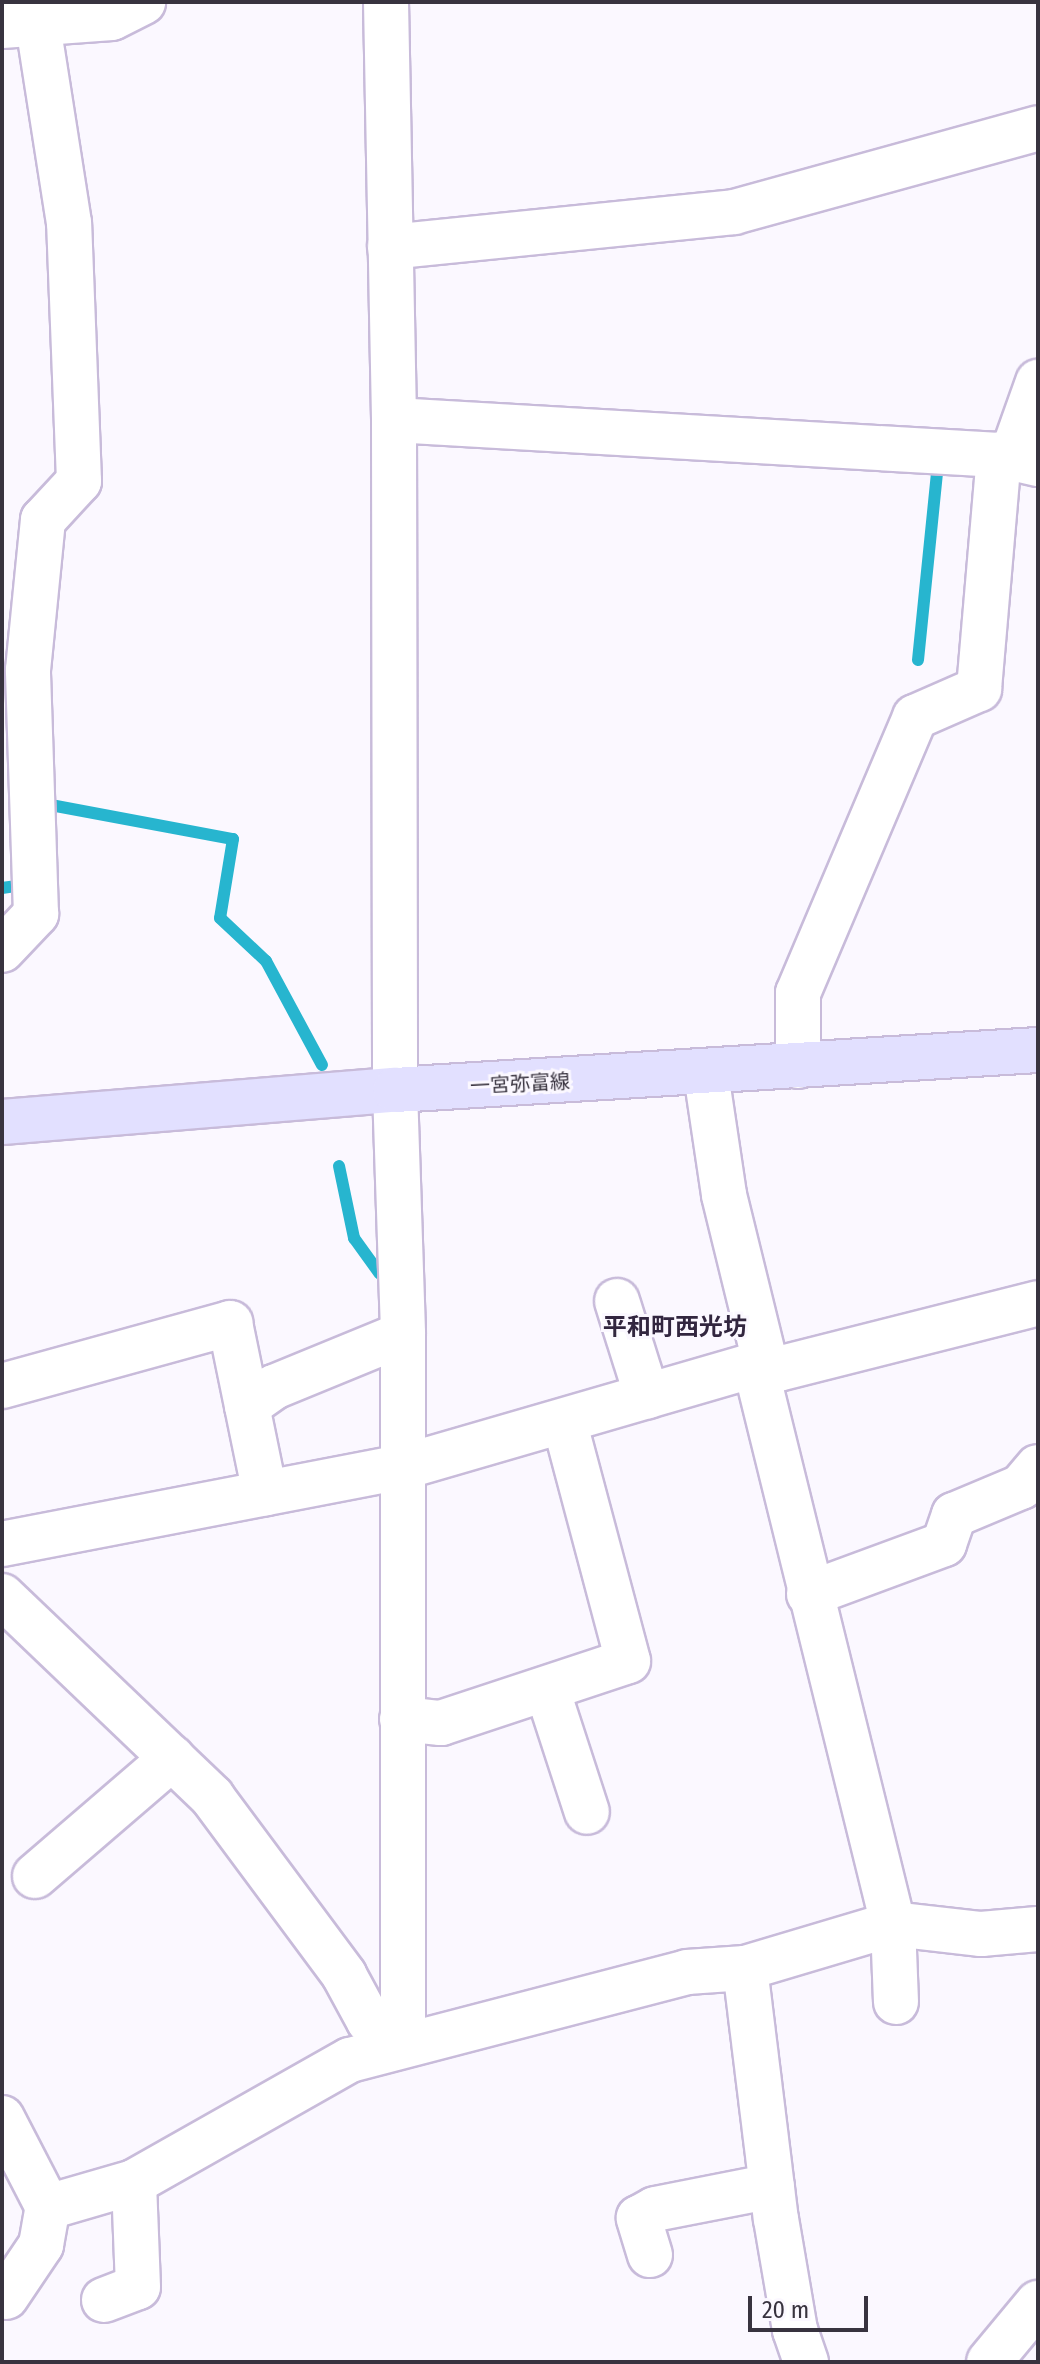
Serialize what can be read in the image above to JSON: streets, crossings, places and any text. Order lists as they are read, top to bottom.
{
  "streets": {
    "main road": ["一宮弥富線"]
  },
  "districts": ["平和町西光坊"],
  "scale_bar": "20 m"
}
